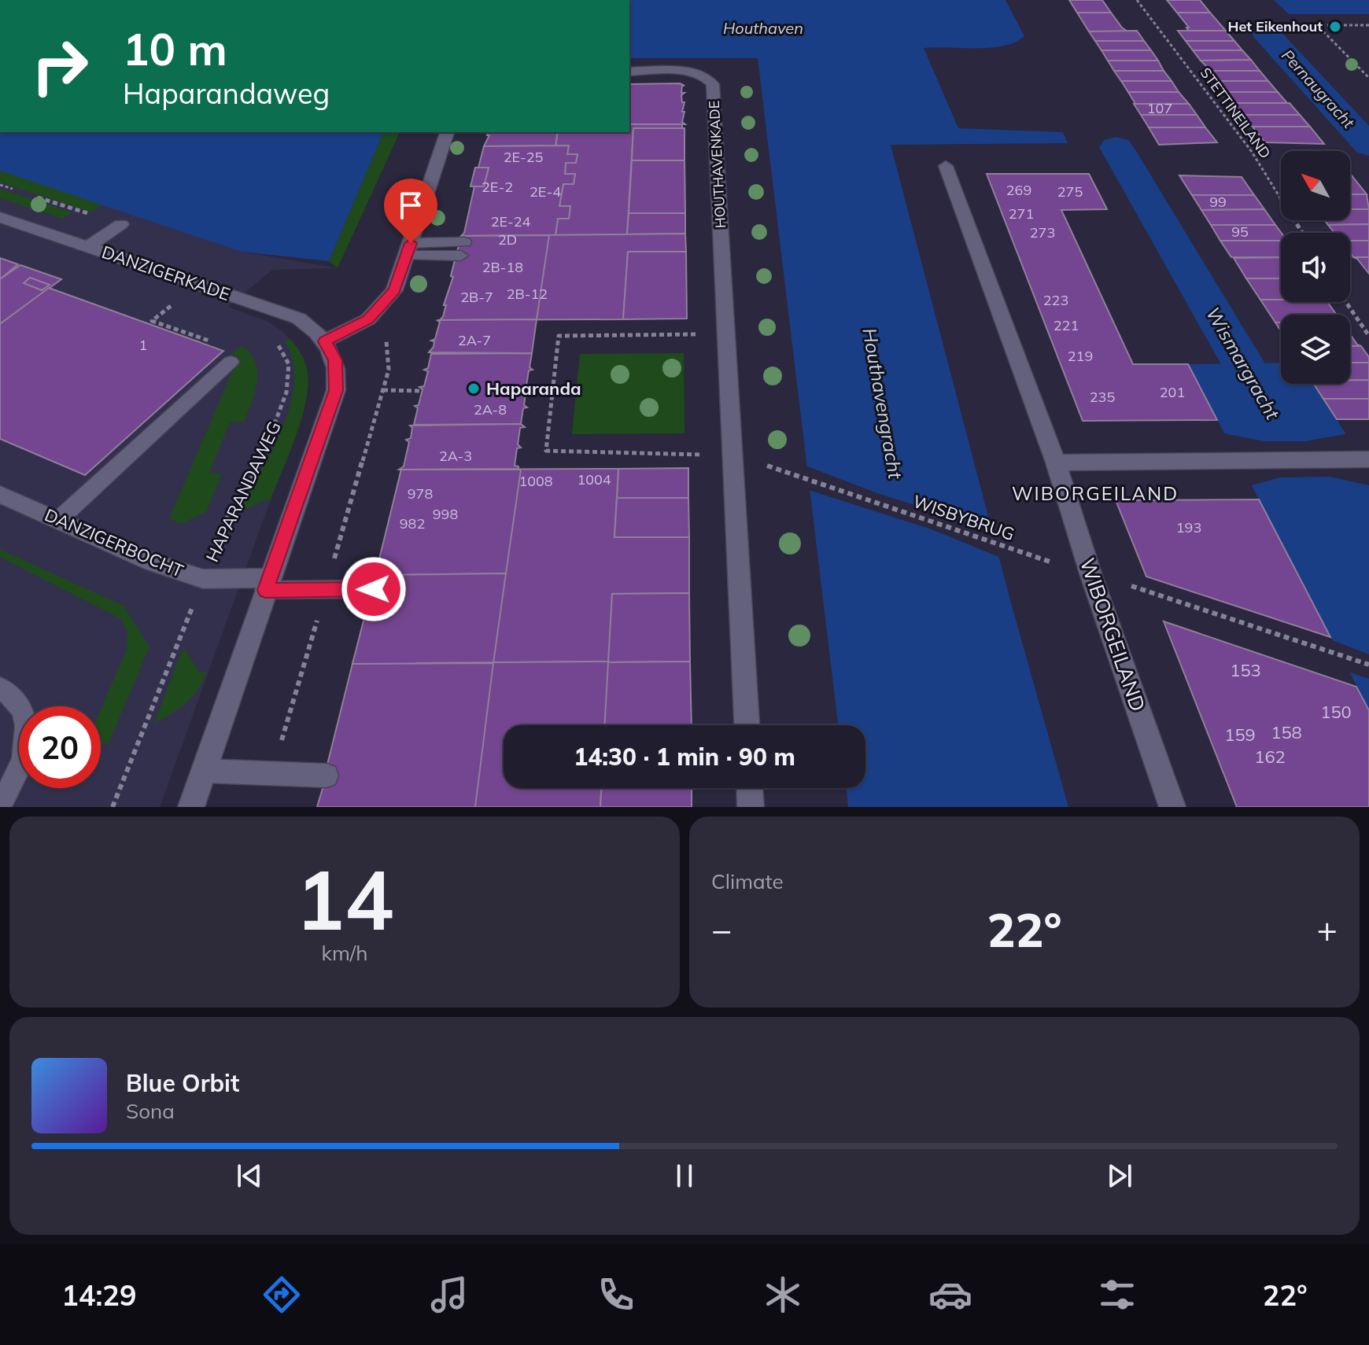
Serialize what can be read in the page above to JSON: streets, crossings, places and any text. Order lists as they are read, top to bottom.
{
  "streets": {
    "street": [
      "HOUTHAVENKADE",
      "DANZIGERKADE",
      "DANZIGERBOCHT",
      "WIBORGEILAND"
    ],
    "path": ["STETTINEILAND", "HAPARANDAWEG", "WISBYBRUG"]
  },
  "crossings": [
    ["HAPARANDAWEG", "DANZIGERBOCHT"],
    ["WISBYBRUG", "WIBORGEILAND"]
  ],
  "districts": ["WIBORGEILAND"],
  "water": [
    "Houthaven",
    "Pernaugracht",
    "Wismargracht",
    "Houthavengracht"
  ],
  "places": ["Het Eikenhout", "Haparanda"],
  "house_numbers": [
    "107",
    "2E-25",
    "2E-2",
    "269",
    "2E-4",
    "275",
    "99",
    "271",
    "2E-24",
    "95",
    "273",
    "2D",
    "2B-18",
    "2B-12",
    "2B-7",
    "223",
    "221",
    "2A-7",
    "1",
    "219",
    "201",
    "235",
    "2A-8",
    "2A-3",
    "1004",
    "1008",
    "978",
    "998",
    "982",
    "193",
    "153",
    "150",
    "158",
    "159",
    "162"
  ],
  "north": "top left",
  "page": {
    "turn": ["10 m", "Haparandaweg"],
    "limit": "20",
    "trip": "14:30 · 1 min · 90 m",
    "tile": [
      ["14", "km/h"],
      "Climate"
    ],
    "heat": ["−", "22°", "+"],
    "song": ["Blue Orbit", "Sona"],
    "tabs": ["14:29", "22°"]
  }
}
